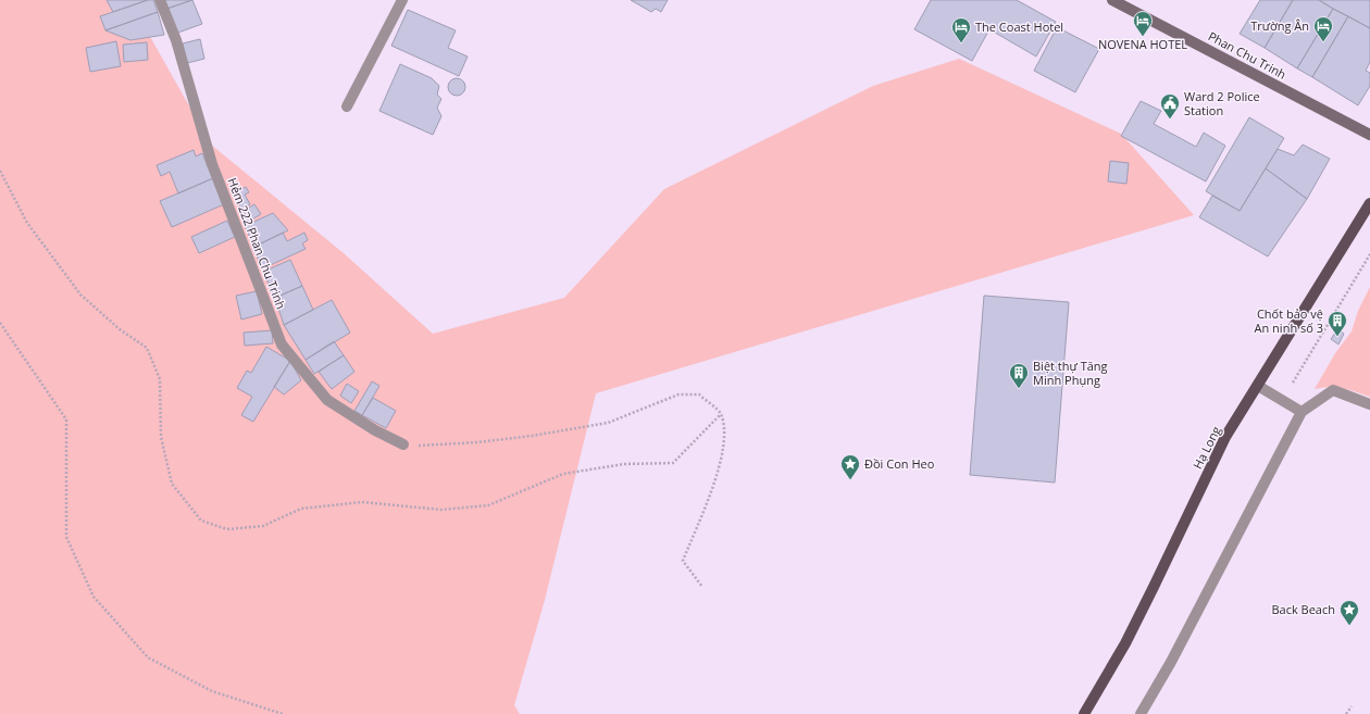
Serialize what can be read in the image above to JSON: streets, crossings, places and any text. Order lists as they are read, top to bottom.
{
  "streets": {
    "main road": ["Phan Chu Trinh", "Hạ Long"],
    "street": ["Hẻm 222 Phan Chu Trinh"]
  },
  "places": {
    "hotel": ["NOVENA HOTEL", "Trường Ân", "The Coast Hotel"],
    "public building": ["Ward 2 Police Station"],
    "building": ["Chốt bảo vệ An ninh số 3", "Biệt thự Tăng Minh Phụng"],
    "place": ["Đồi Con Heo", "Back Beach"]
  }
}
